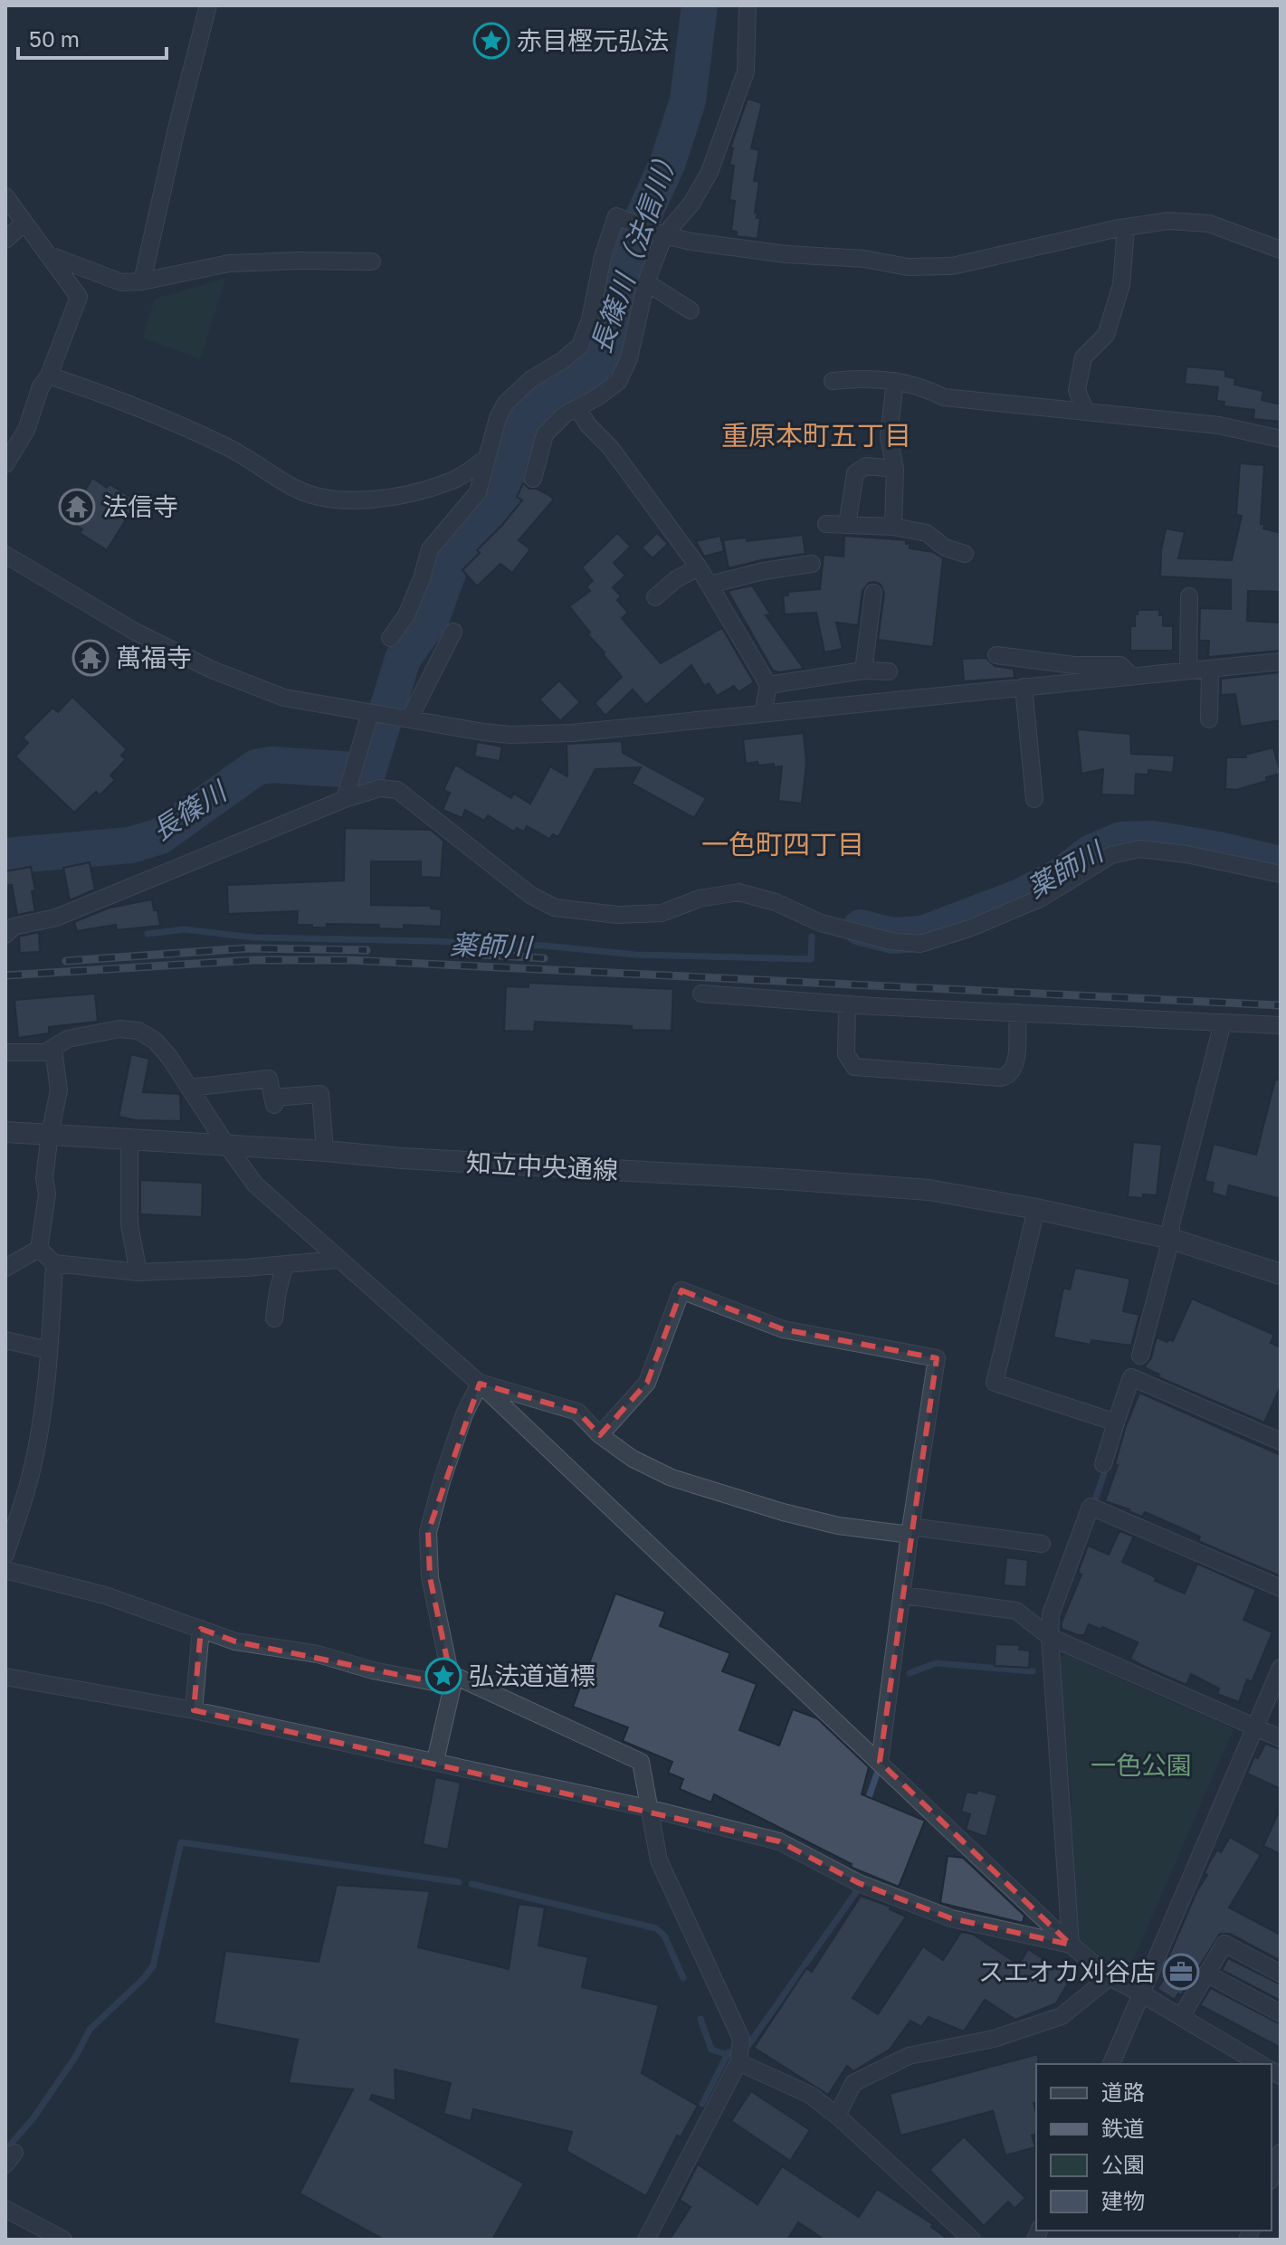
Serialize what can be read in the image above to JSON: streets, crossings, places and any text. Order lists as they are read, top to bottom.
{
  "streets": {
    "street": ["知立中央通線"]
  },
  "districts": ["重原本町五丁目", "一色町四丁目"],
  "water": ["長篠川（法信川）", "長篠川", "薬師川"],
  "parks": ["一色公園"],
  "places": {
    "place": ["赤目樫元弘法", "弘法道道標"],
    "temple": ["法信寺", "萬福寺"],
    "office": ["スエオカ刈谷店"]
  },
  "legend": [
    "道路",
    "鉄道",
    "公園",
    "建物"
  ],
  "scale_bar": "50 m"
}
